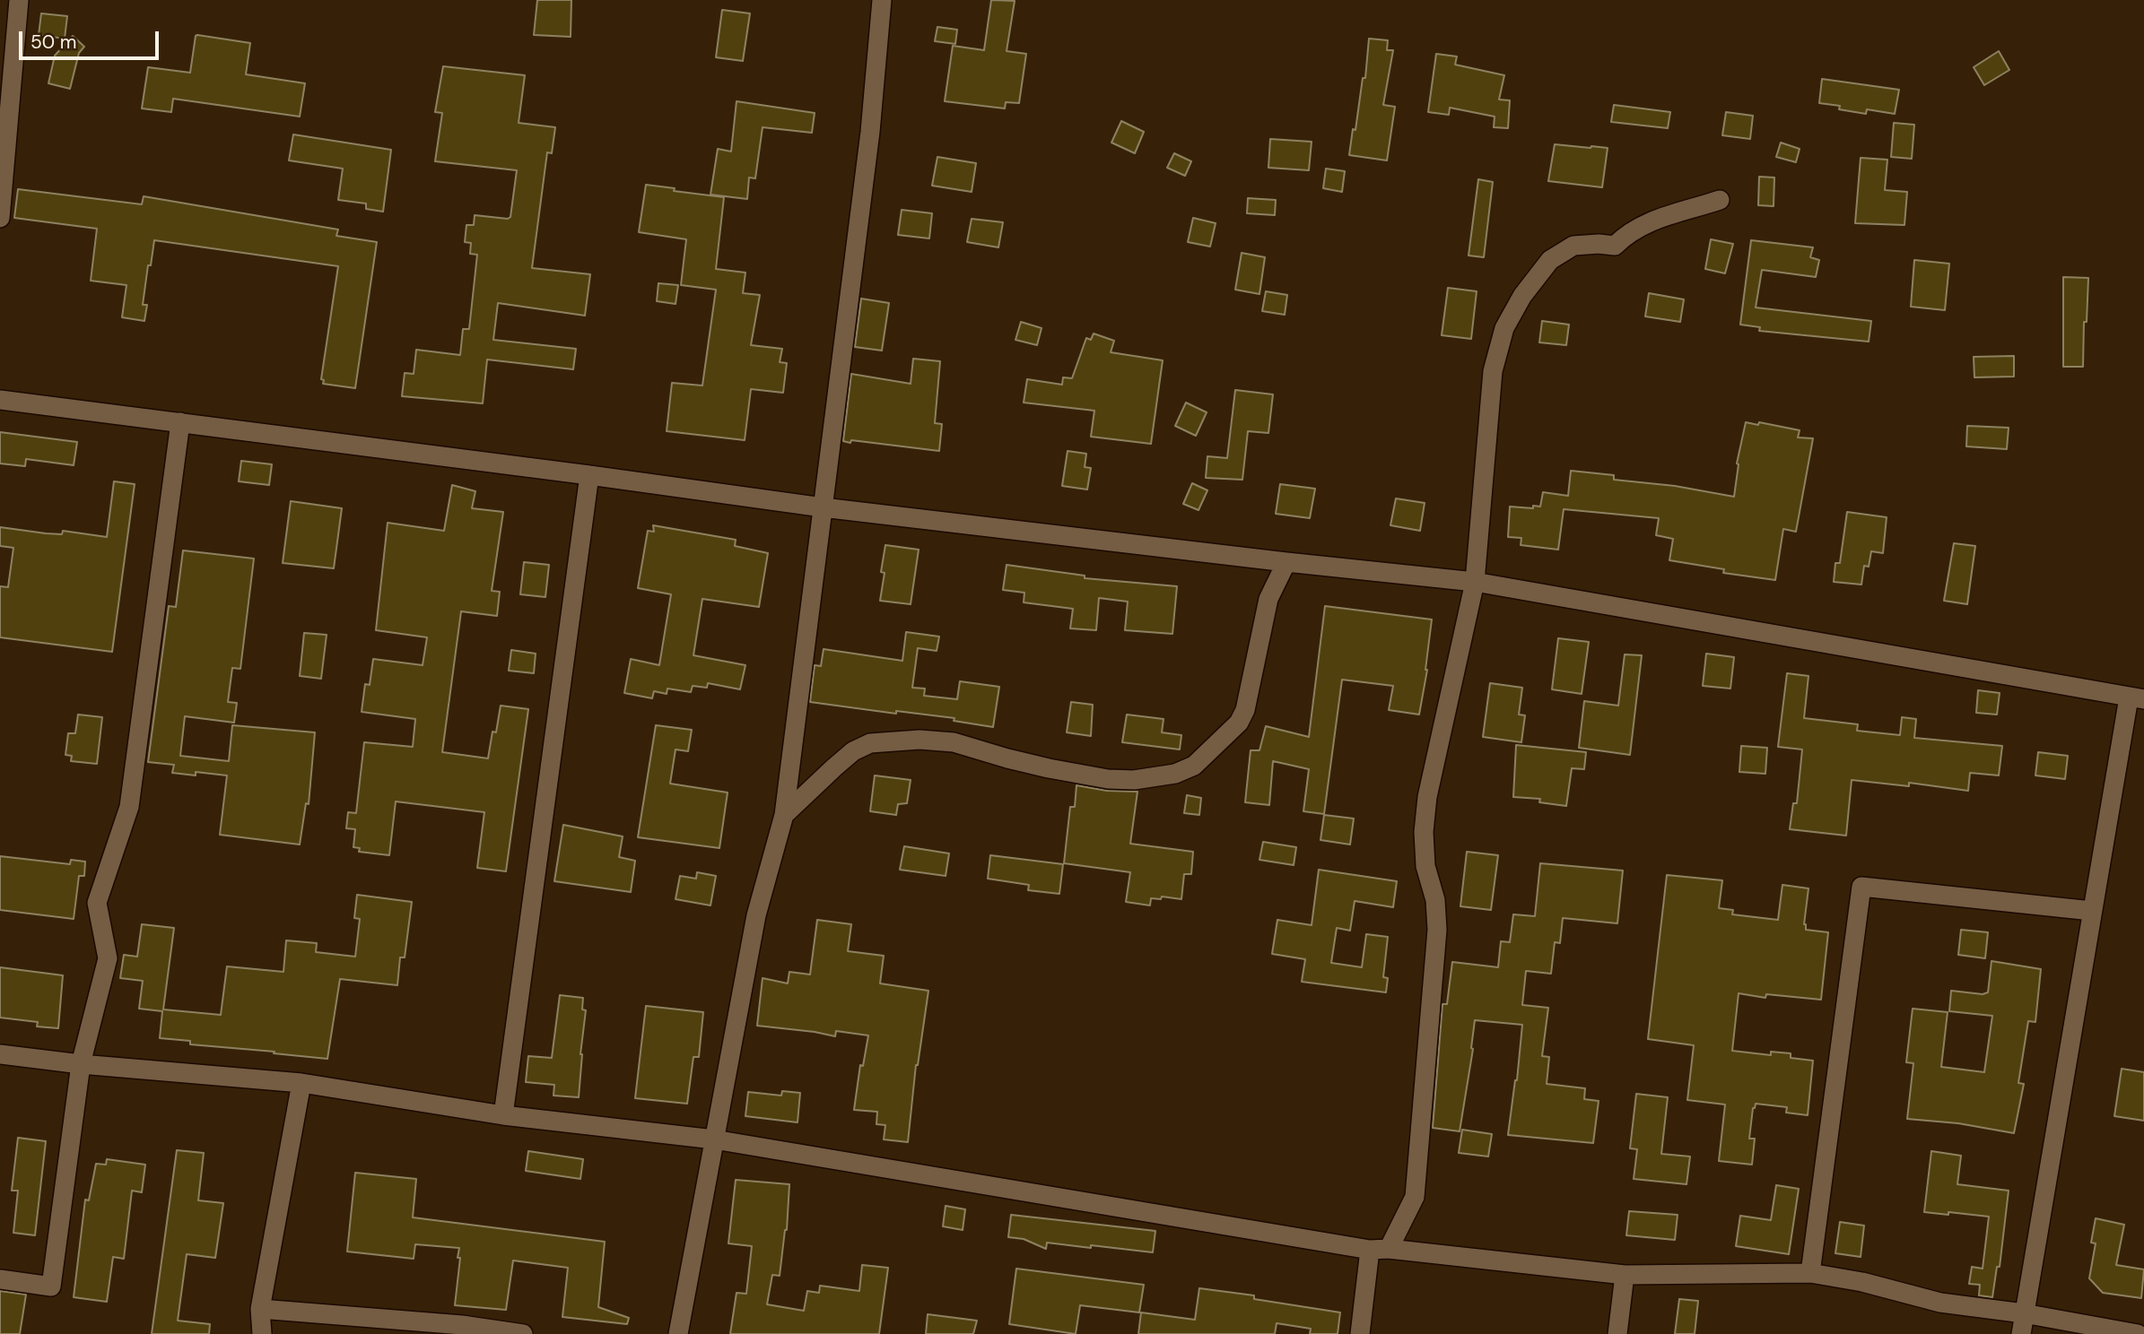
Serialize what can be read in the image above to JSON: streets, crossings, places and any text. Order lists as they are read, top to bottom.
{
  "scale_bar": "50 m"
}
